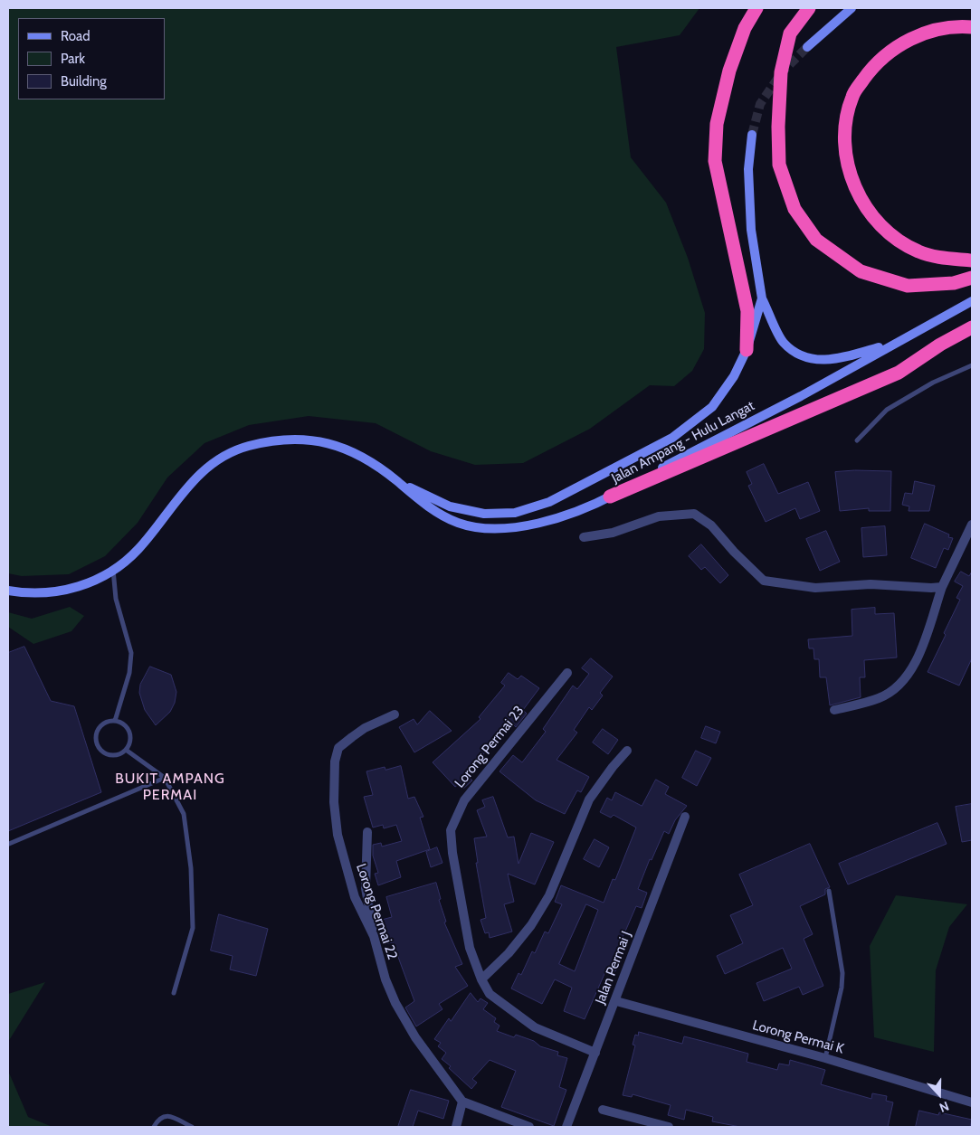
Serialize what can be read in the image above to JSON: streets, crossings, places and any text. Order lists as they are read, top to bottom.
{
  "streets": {
    "street": [
      "Jalan Ampang - Hulu Langat",
      "Lorong Permai 23",
      "Lorong Permai 22",
      "Jalan Permai J",
      "Lorong Permai K"
    ]
  },
  "crossings": [
    ["Lorong Permai 23", "Jalan Permai J"],
    ["Jalan Permai J", "Lorong Permai K"]
  ],
  "districts": ["BUKIT AMPANG PERMAI"],
  "legend": ["Road", "Park", "Building"],
  "north": "bottom"
}
